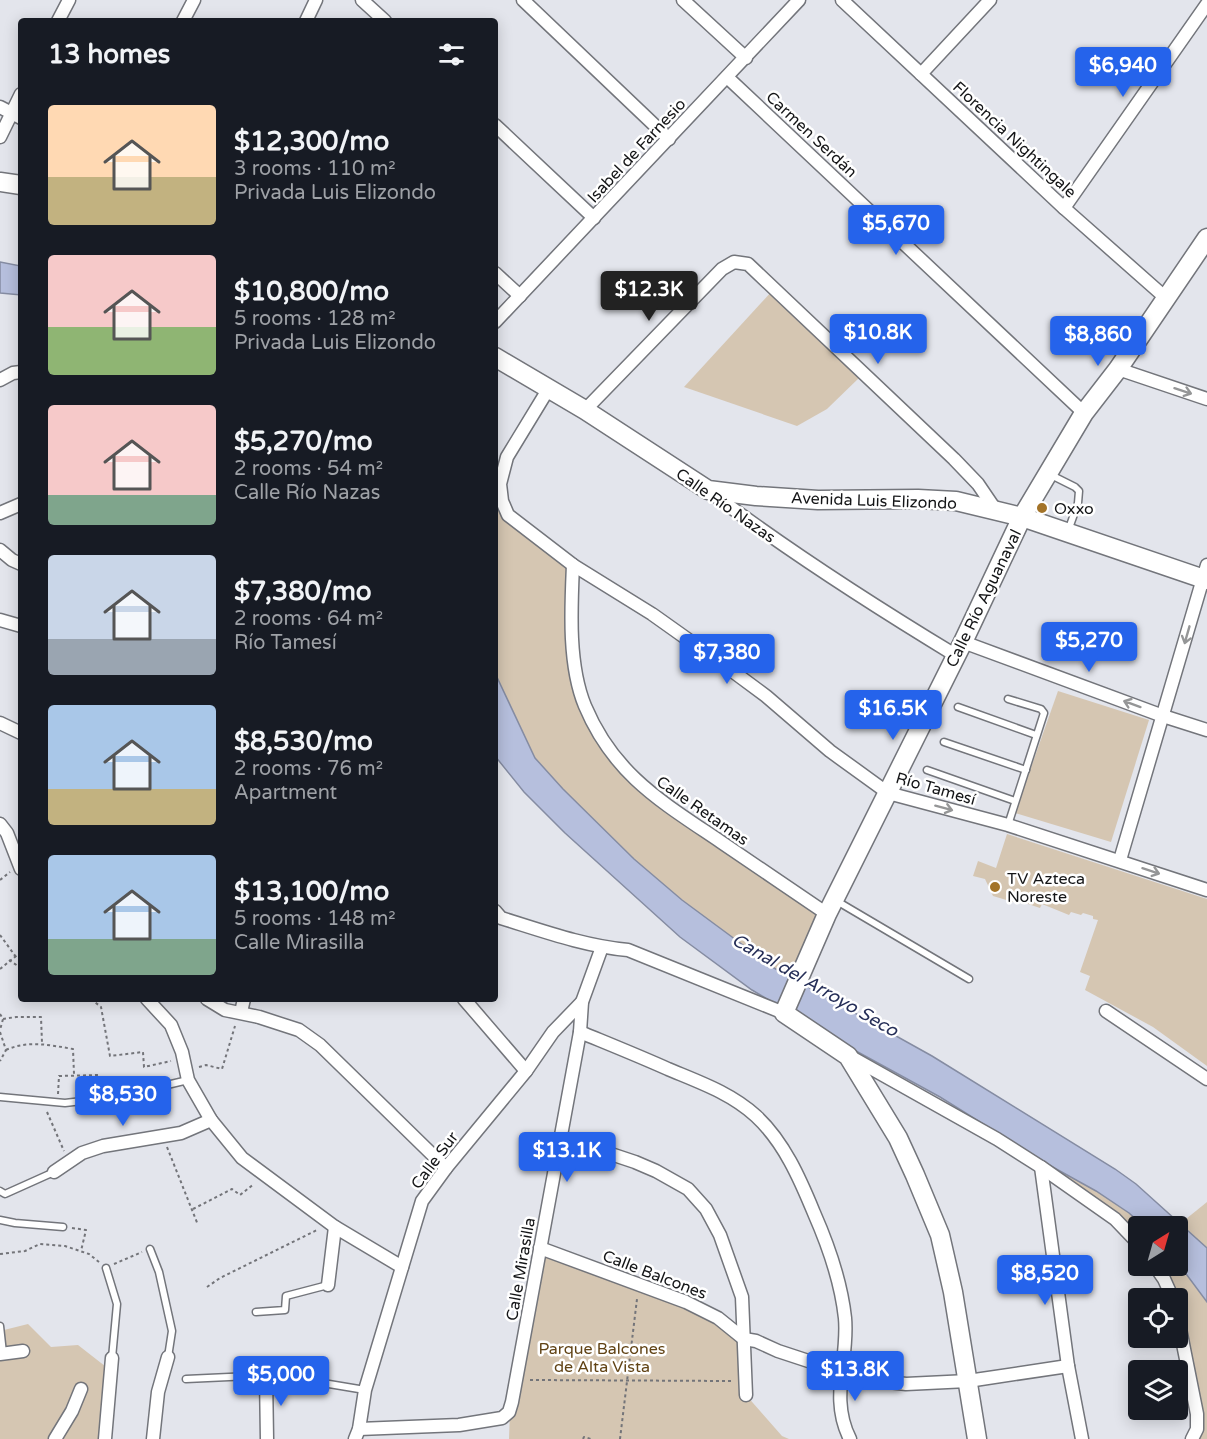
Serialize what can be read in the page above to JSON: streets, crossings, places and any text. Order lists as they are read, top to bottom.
{
  "streets": {
    "street": [
      "Carmen Serdán",
      "Florencia Nightingale",
      "Isabel de Farnesio",
      "Avenida Luis Elizondo",
      "Calle Río Nazas",
      "Calle Río Aguanaval",
      "Río Tamesí",
      "Calle Retamas",
      "Calle Sur",
      "Calle Mirasilla",
      "Calle Balcones"
    ]
  },
  "crossings": [
    ["Carmen Serdán", "Isabel de Farnesio"],
    ["Carmen Serdán", "Calle Río Aguanaval"],
    ["Florencia Nightingale", "Calle Río Aguanaval"],
    ["Avenida Luis Elizondo", "Calle Río Nazas"],
    ["Avenida Luis Elizondo", "Calle Río Aguanaval"],
    ["Calle Río Nazas", "Calle Río Aguanaval"],
    ["Calle Río Nazas", "Río Tamesí"],
    ["Calle Río Aguanaval", "Río Tamesí"],
    ["Calle Río Aguanaval", "Calle Retamas"],
    ["Río Tamesí", "Calle Retamas"],
    ["Calle Sur", "Calle Mirasilla"],
    ["Calle Mirasilla", "Calle Balcones"]
  ],
  "water": ["Canal del Arroyo Seco"],
  "parks": ["Parque Balcones de Alta Vista"],
  "places": ["Oxxo", "TV Azteca Noreste"],
  "north": "top right",
  "page": {
    "heading": "13 homes",
    "price": [
      "$6,940",
      "$5,670",
      "$12.3K",
      "$10.8K",
      "$8,860",
      "$5,270",
      "$7,380",
      "$16.5K",
      "$8,530",
      "$13.1K",
      "$8,520",
      "$13.8K",
      "$5,000"
    ],
    "list": [
      {
        "name": "$12,300/mo",
        "note": "3 rooms · 110 m² · Privada Luis Elizondo"
      },
      {
        "name": "$10,800/mo",
        "note": "5 rooms · 128 m² · Privada Luis Elizondo"
      },
      {
        "name": "$5,270/mo",
        "note": "2 rooms · 54 m² · Calle Río Nazas"
      },
      {
        "name": "$7,380/mo",
        "note": "2 rooms · 64 m² · Río Tamesí"
      },
      {
        "name": "$8,530/mo",
        "note": "2 rooms · 76 m² · Apartment"
      },
      {
        "name": "$13,100/mo",
        "note": "5 rooms · 148 m² · Calle Mirasilla"
      }
    ]
  }
}
